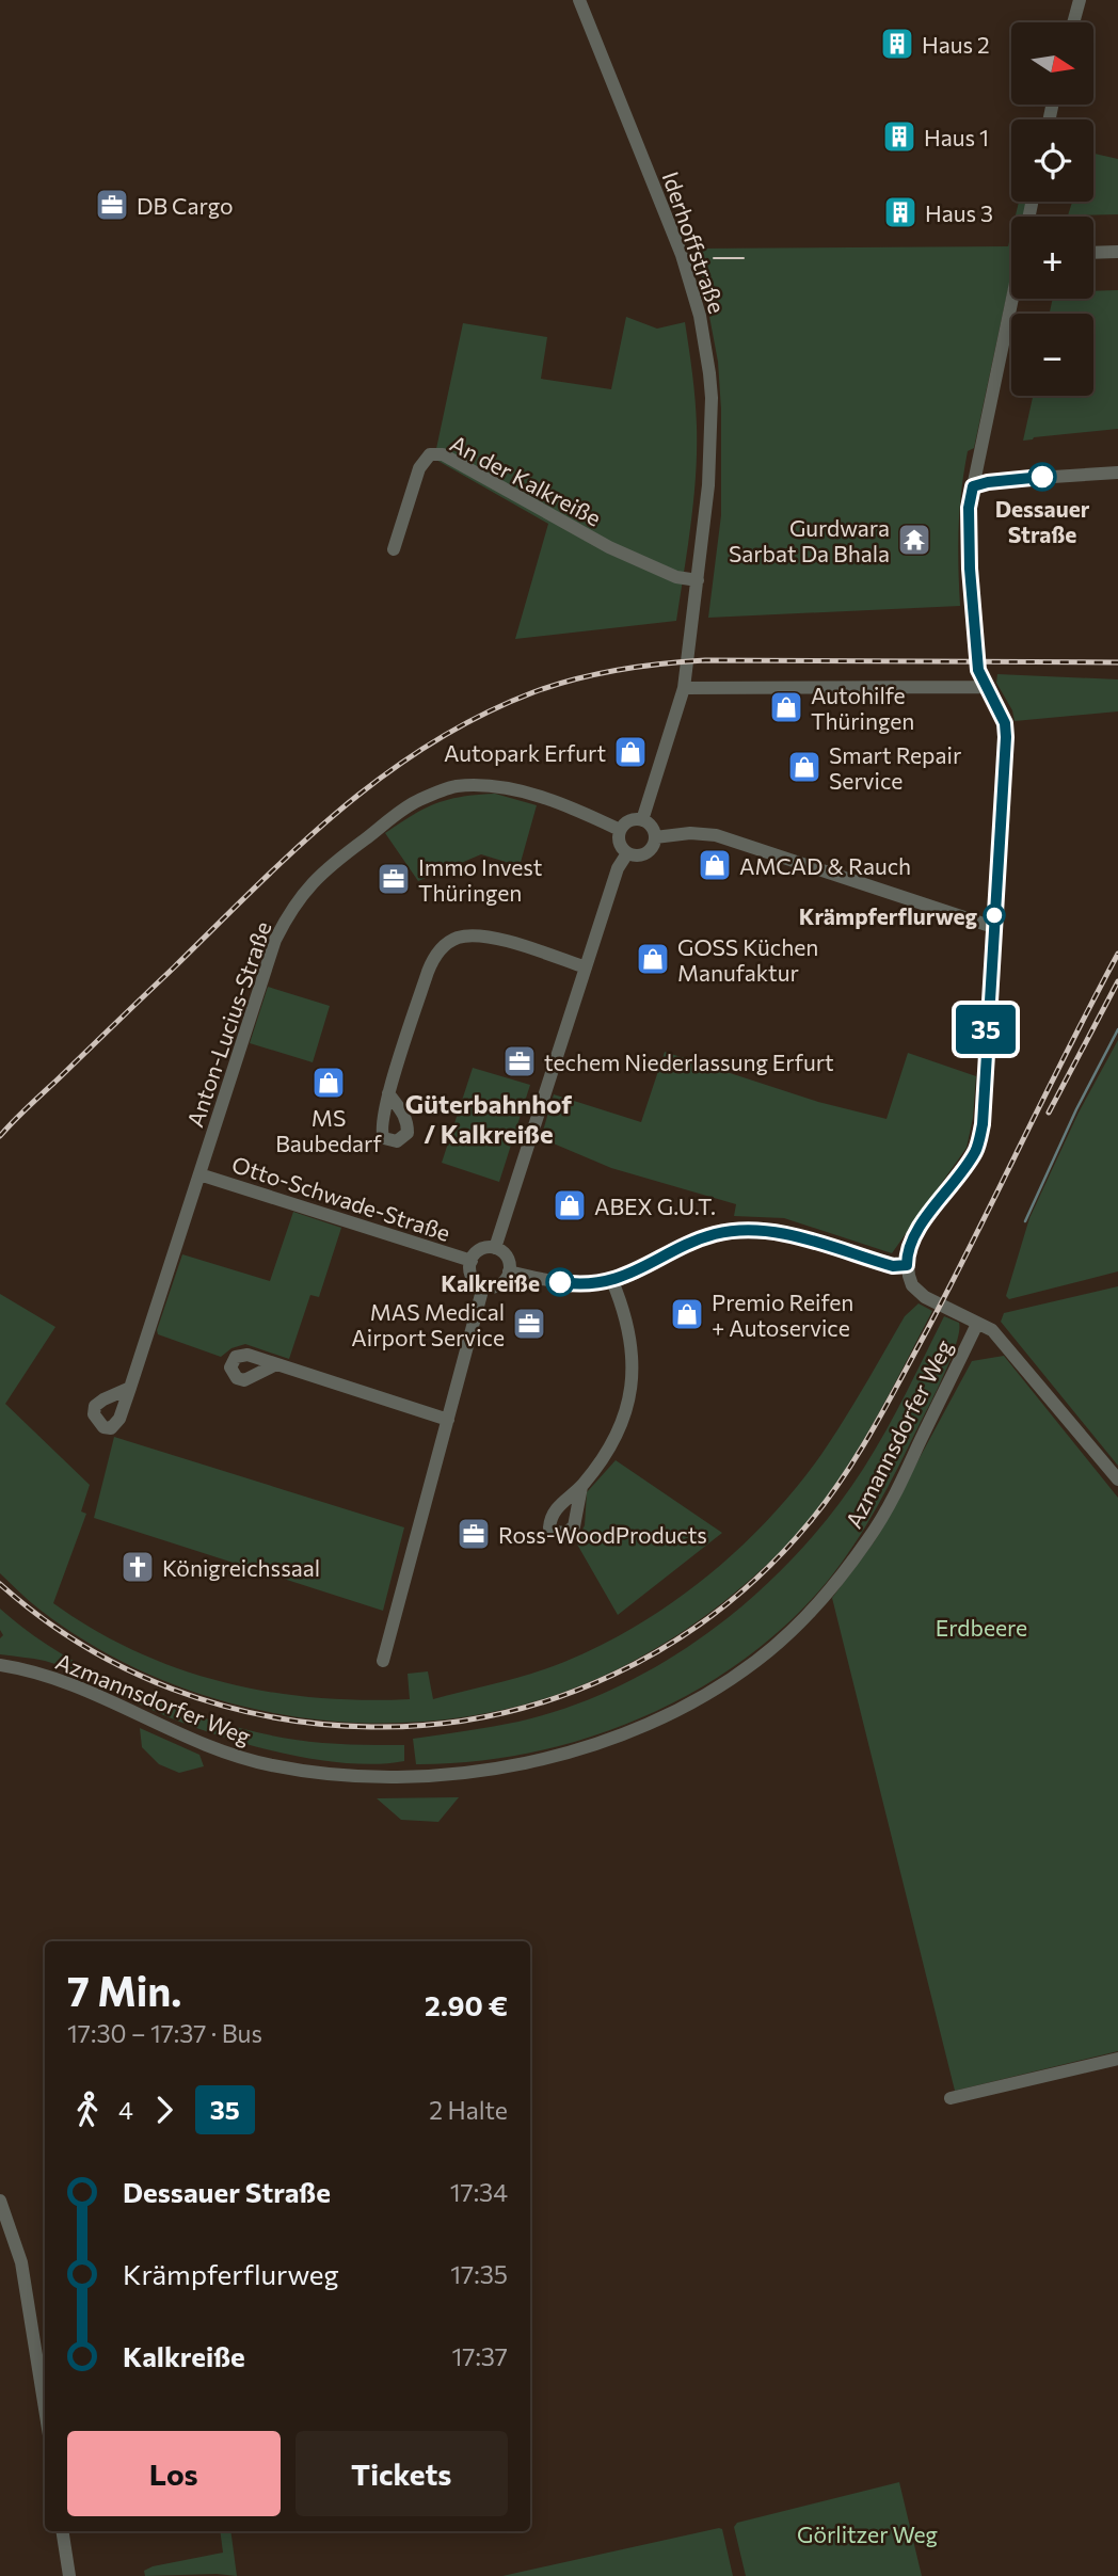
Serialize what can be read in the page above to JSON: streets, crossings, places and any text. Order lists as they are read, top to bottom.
{
  "streets": {
    "street": [
      "Iderhoffstraße",
      "An der Kalkreiße",
      "Anton-Lucius-Straße",
      "Otto-Schwade-Straße",
      "Azmannsdorfer Weg"
    ]
  },
  "crossings": [
    ["Iderhoffstraße", "An der Kalkreiße"],
    ["Anton-Lucius-Straße", "Otto-Schwade-Straße"]
  ],
  "districts": ["Güterbahnhof / Kalkreiße"],
  "parks": ["Erdbeere", "Görlitzer Weg"],
  "places": {
    "building": ["Haus 2", "Haus 1", "Haus 3"],
    "office": [
      "DB Cargo",
      "Immo Invest Thüringen",
      "techem Niederlassung Erfurt",
      "MAS Medical Airport Service",
      "Ross-WoodProducts"
    ],
    "other": ["Dessauer Straße", "Krämpferflurweg", "Kalkreiße"],
    "temple": ["Gurdwara Sarbat Da Bhala"],
    "shop": [
      "Autohilfe Thüringen",
      "Autopark Erfurt",
      "Smart Repair Service",
      "AMCAD & Rauch",
      "GOSS Küchen Manufaktur",
      "MS Baubedarf",
      "ABEX G.U.T.",
      "Premio Reifen + Autoservice"
    ],
    "church": ["Königreichssaal"]
  },
  "lines": ["bus line 35"],
  "north": "right",
  "page": {
    "on_map": "35",
    "map_buttons": ["+", "−"],
    "heading": ["7 Min.", "17:30 – 17:37 · Bus", "2.90 €"],
    "legs": ["4", "35", "2 Halte"],
    "list": [
      {
        "name": "Dessauer Straße",
        "value": "17:34"
      },
      {
        "name": "Krämpferflurweg",
        "value": "17:35"
      },
      {
        "name": "Kalkreiße",
        "value": "17:37"
      }
    ],
    "buttons": ["Los", "Tickets"]
  }
}
